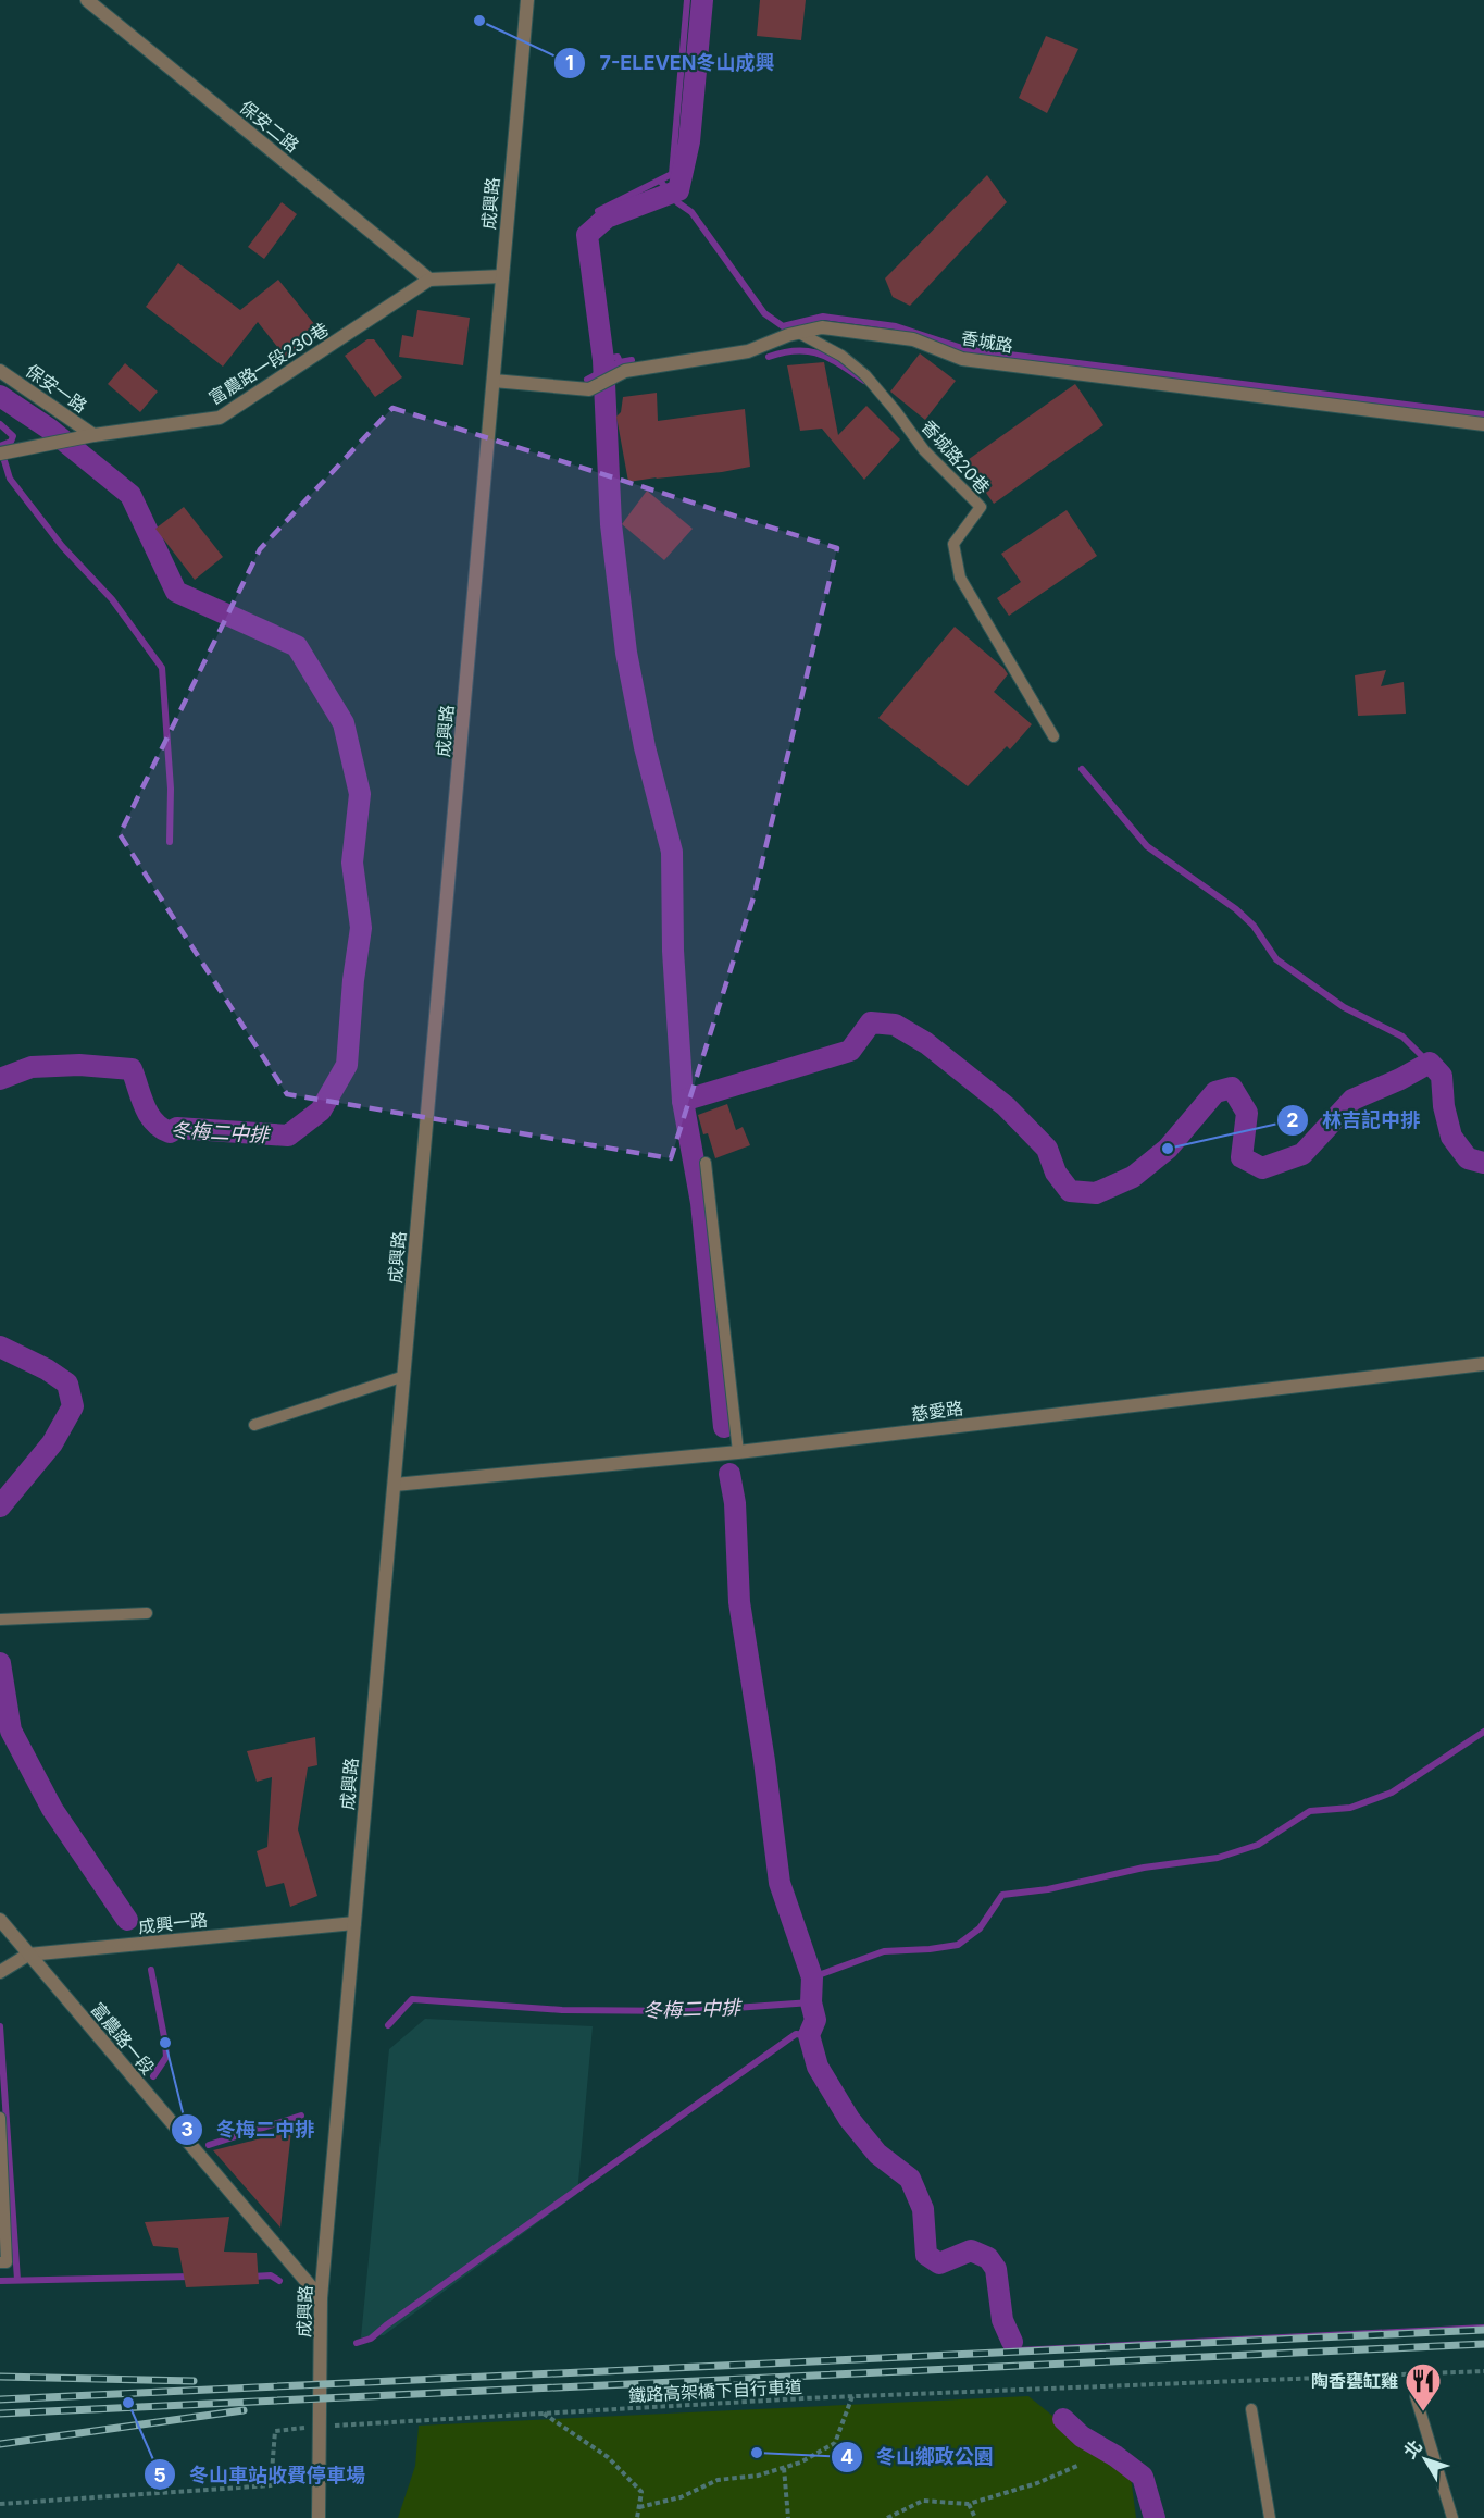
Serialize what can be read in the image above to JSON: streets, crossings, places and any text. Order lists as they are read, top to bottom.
{
  "streets": {
    "street": [
      "保安二路",
      "成興路",
      "香城路",
      "富農路一段230巷",
      "保安一路",
      "慈愛路",
      "成興一路",
      "富農路一段"
    ],
    "lane": ["香城路20巷"],
    "path": ["鐵路高架橋下自行車道"]
  },
  "crossings": [
    ["保安二路", "富農路一段230巷"],
    ["成興路", "香城路"],
    ["成興路", "慈愛路"],
    ["成興路", "成興一路"],
    ["成興路", "富農路一段"],
    ["成興路", "鐵路高架橋下自行車道"],
    ["香城路", "香城路20巷"],
    ["富農路一段230巷", "保安一路"],
    ["成興一路", "富農路一段"]
  ],
  "water": ["冬梅二中排"],
  "places": {
    "other": [
      "7-ELEVEN冬山成興",
      "林吉記中排",
      "冬梅二中排",
      "冬山車站收費停車場",
      "冬山鄉政公園"
    ],
    "restaurant": ["陶香甕缸雞"]
  },
  "north": "top left"
}
